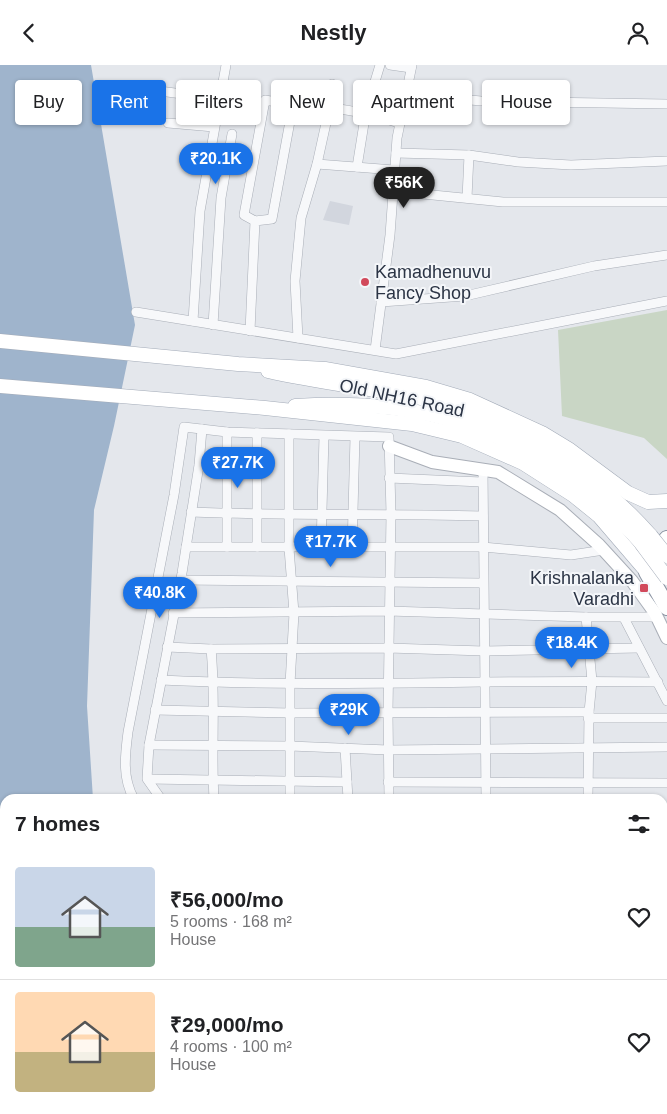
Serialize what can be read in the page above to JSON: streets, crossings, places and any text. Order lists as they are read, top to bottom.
{
  "streets": {
    "main road": ["Old NH16 Road"]
  },
  "places": {
    "other": ["Kamadhenuvu Fancy Shop"],
    "transit": ["Krishnalanka Varadhi"]
  },
  "page": {
    "header": "Nestly",
    "chip": [
      "Buy",
      "Rent",
      "Filters",
      "New",
      "Apartment",
      "House"
    ],
    "price": [
      "₹20.1K",
      "₹56K",
      "₹27.7K",
      "₹17.7K",
      "₹40.8K",
      "₹18.4K",
      "₹29K"
    ],
    "heading": "7 homes",
    "list": [
      {
        "name": "₹56,000/mo",
        "note": "5 rooms · 168 m² · House"
      },
      {
        "name": "₹29,000/mo",
        "note": "4 rooms · 100 m² · House"
      }
    ]
  }
}
